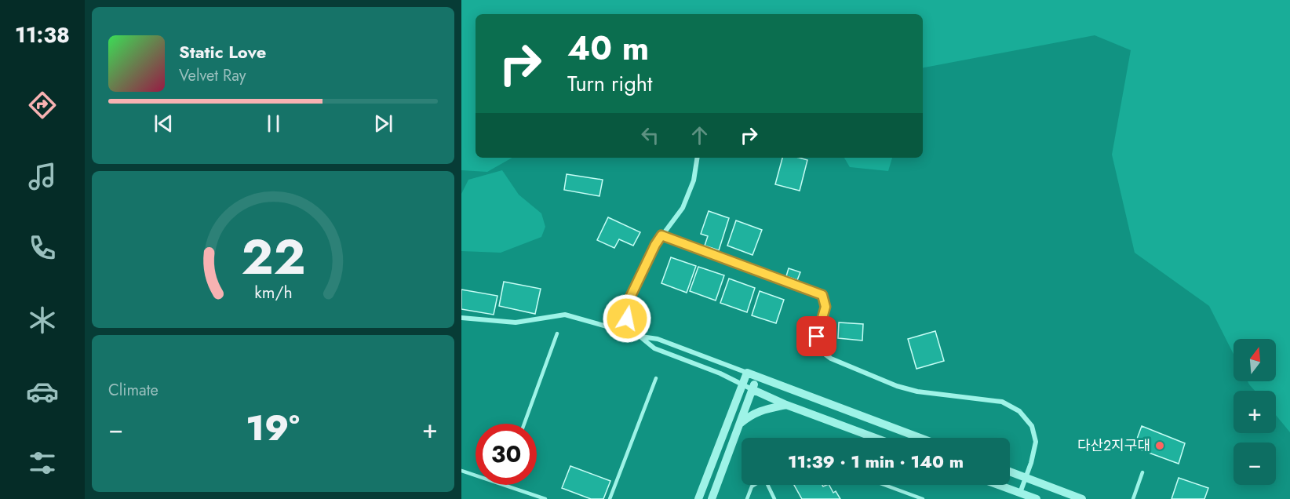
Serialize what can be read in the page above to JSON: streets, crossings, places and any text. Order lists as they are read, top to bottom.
{
  "places": ["다산2지구대"],
  "north": "top",
  "page": {
    "tabs": "11:38",
    "turn": ["40 m", "Turn right"],
    "song": ["Static Love", "Velvet Ray"],
    "tile": "Climate",
    "map_buttons": ["+", "−"],
    "heat": ["−", "19°", "+"],
    "limit": "30",
    "trip": "11:39 · 1 min · 140 m",
    "gauge": ["22", "km/h"]
  }
}
